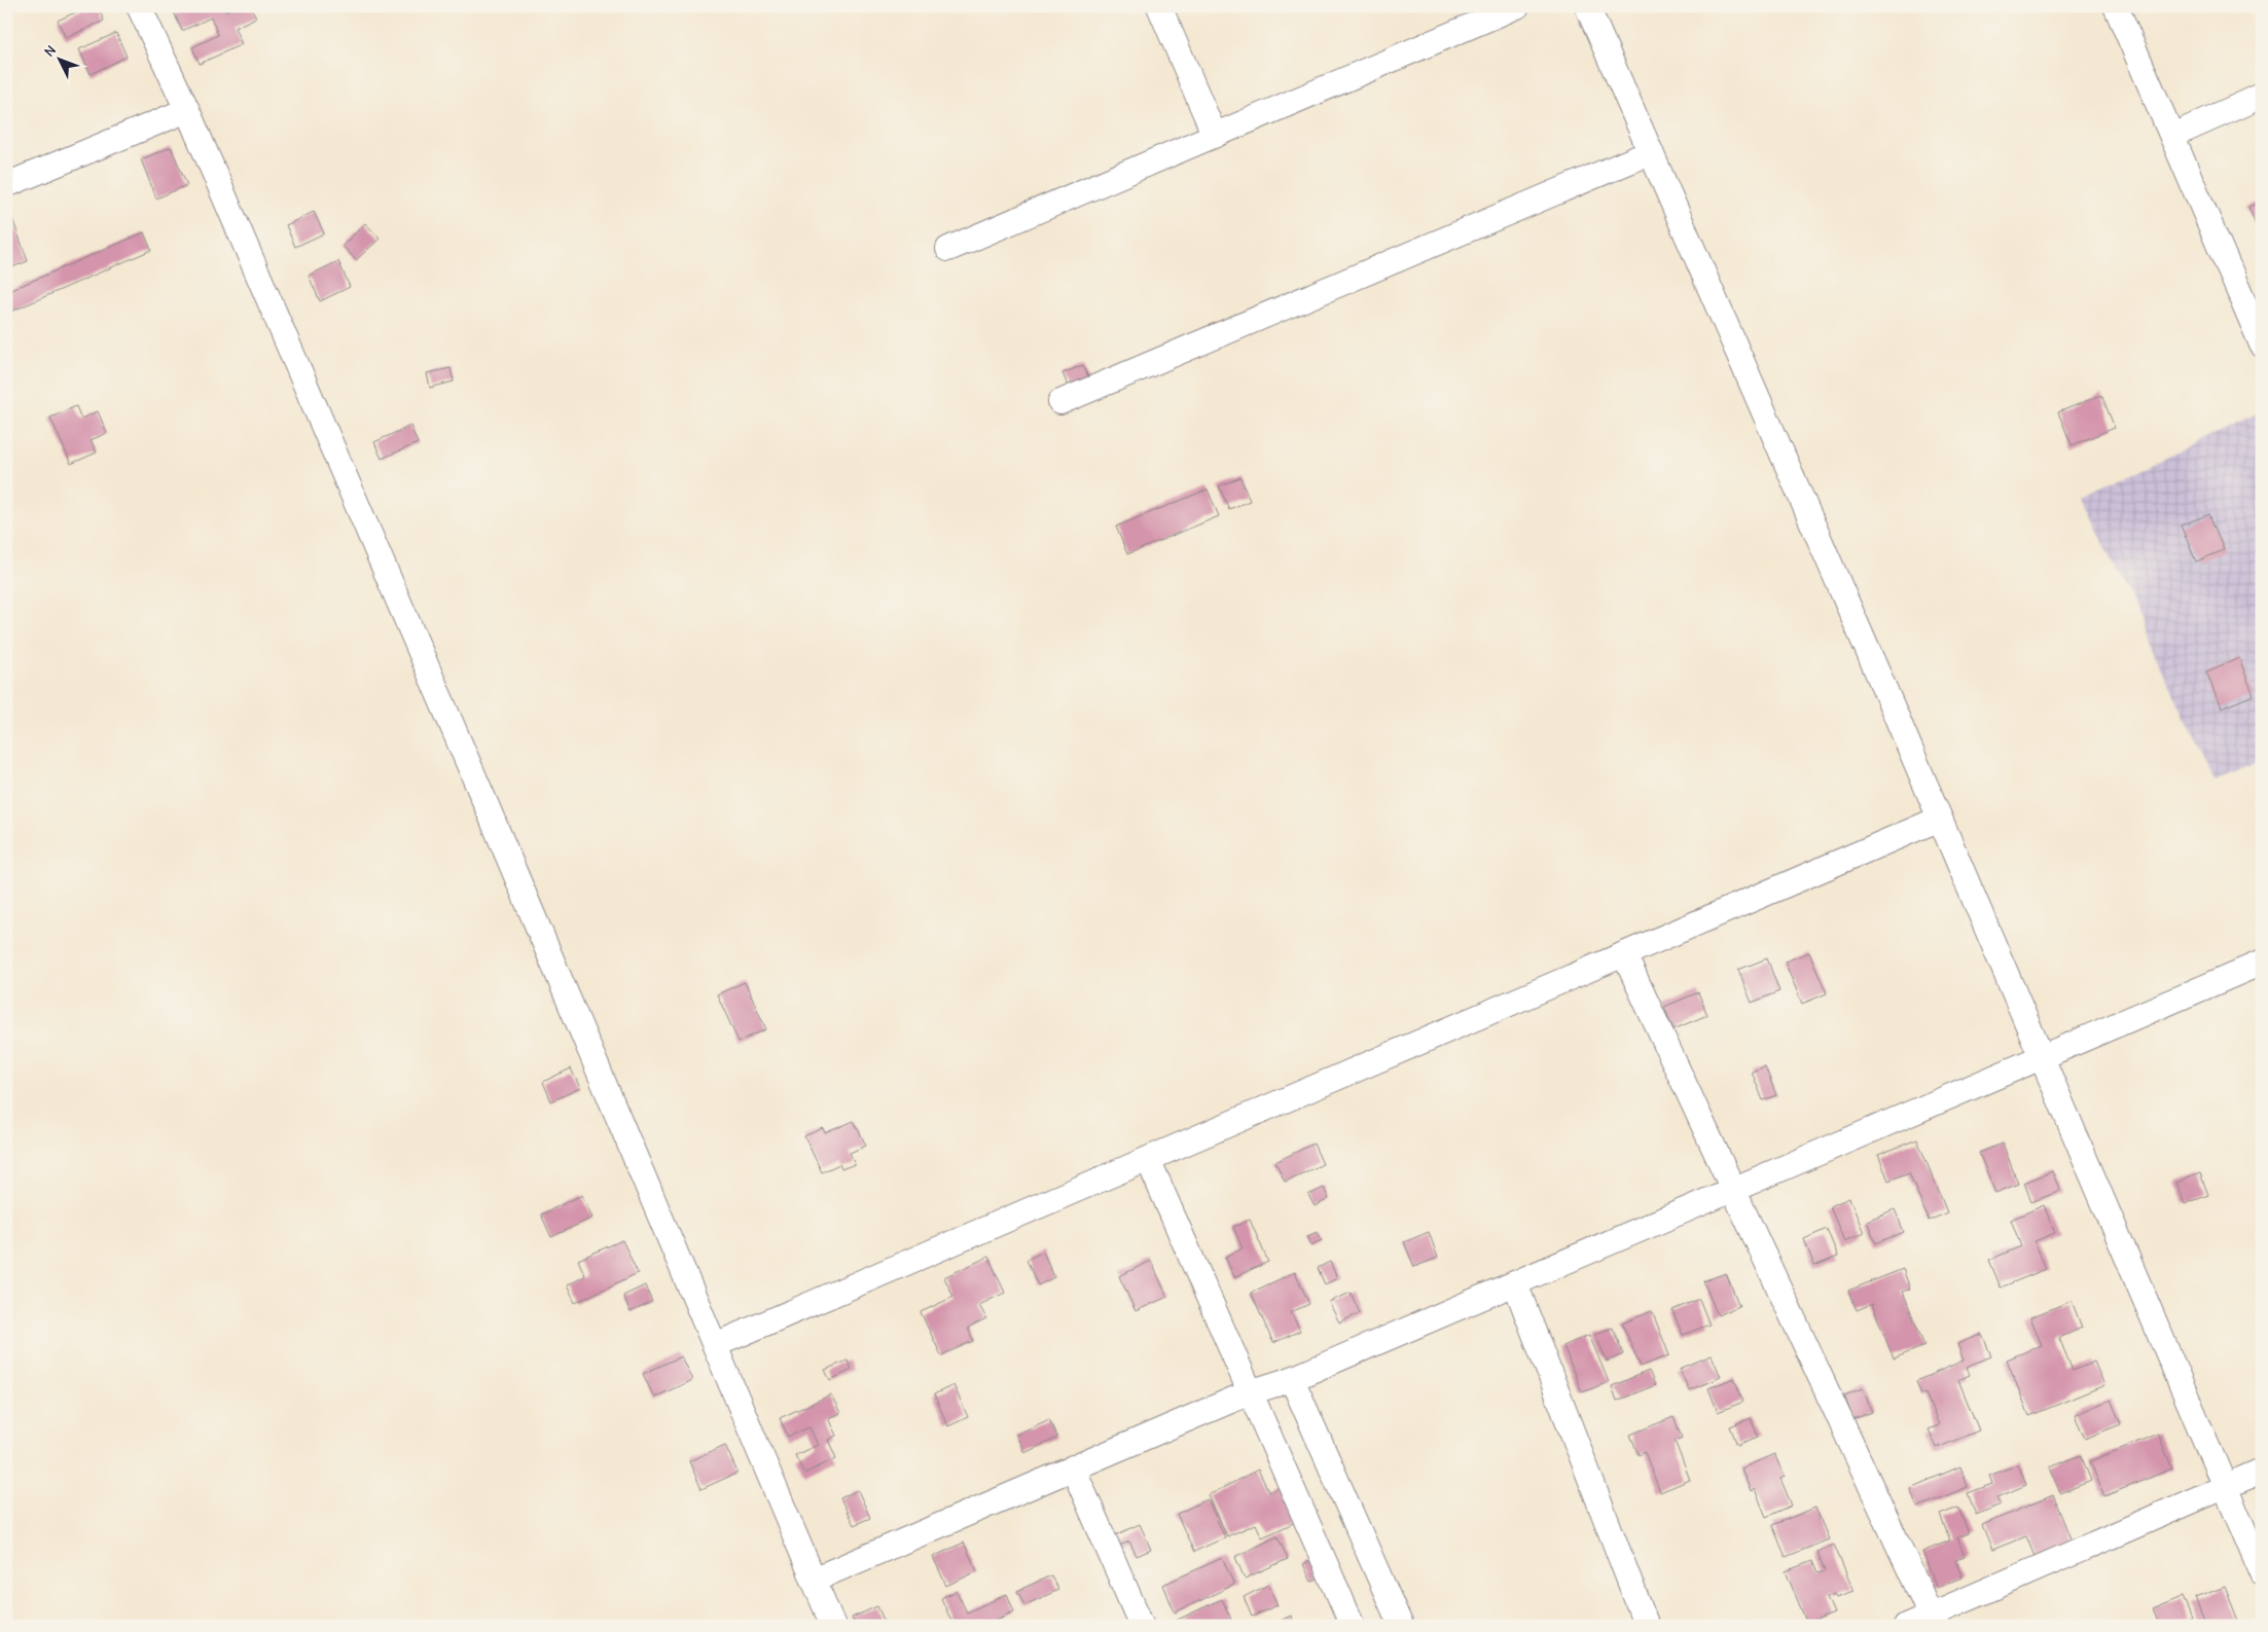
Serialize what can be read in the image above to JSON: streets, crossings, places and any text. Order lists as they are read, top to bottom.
{
  "north": "top left"
}
